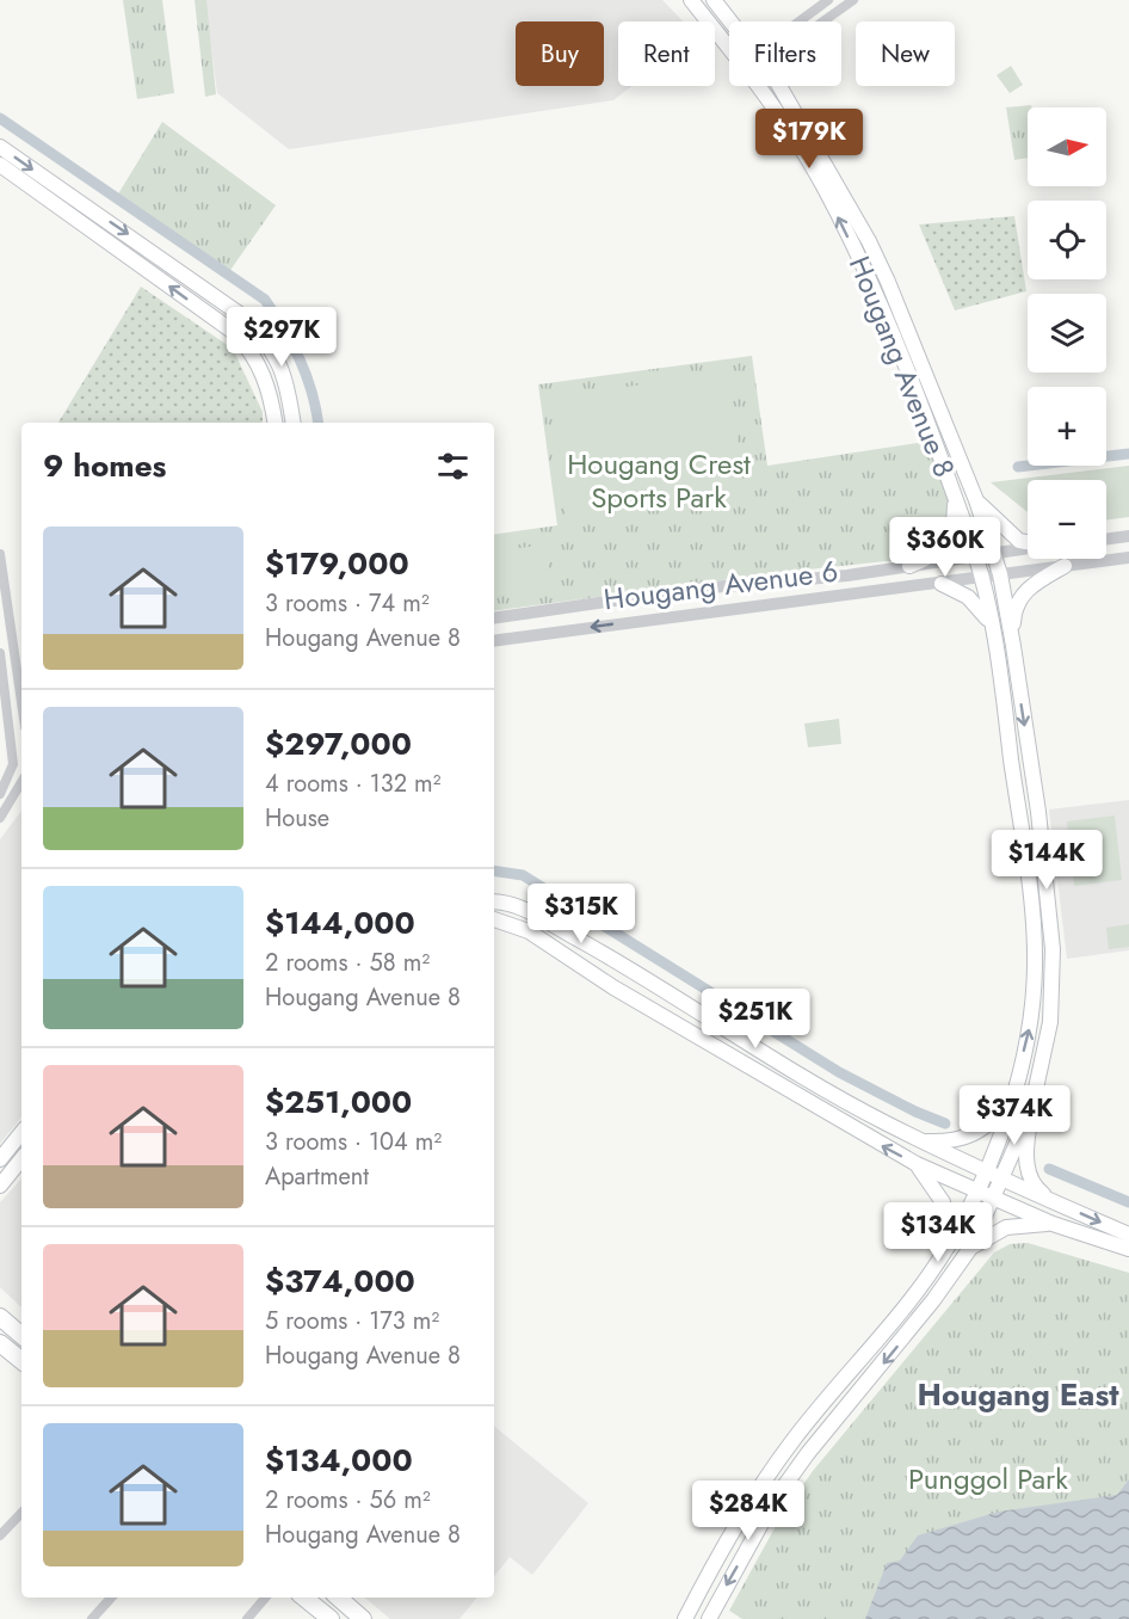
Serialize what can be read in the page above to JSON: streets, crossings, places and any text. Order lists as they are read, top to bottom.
{
  "streets": {
    "main road": ["Hougang Avenue 8"],
    "street": ["Hougang Avenue 6"]
  },
  "crossings": [
    ["Hougang Avenue 8", "Hougang Avenue 6"]
  ],
  "districts": ["Hougang East"],
  "parks": ["Hougang Crest Sports Park", "Punggol Park"],
  "north": "right",
  "page": {
    "chip": [
      "Buy",
      "Rent",
      "Filters",
      "New"
    ],
    "map_buttons": ["+", "−"],
    "price": [
      "$179K",
      "$297K",
      "$360K",
      "$144K",
      "$315K",
      "$251K",
      "$374K",
      "$134K",
      "$284K"
    ],
    "heading": "9 homes",
    "list": [
      {
        "name": "$179,000",
        "note": "3 rooms · 74 m² · Hougang Avenue 8"
      },
      {
        "name": "$297,000",
        "note": "4 rooms · 132 m² · House"
      },
      {
        "name": "$144,000",
        "note": "2 rooms · 58 m² · Hougang Avenue 8"
      },
      {
        "name": "$251,000",
        "note": "3 rooms · 104 m² · Apartment"
      },
      {
        "name": "$374,000",
        "note": "5 rooms · 173 m² · Hougang Avenue 8"
      },
      {
        "name": "$134,000",
        "note": "2 rooms · 56 m² · Hougang Avenue 8"
      }
    ]
  }
}
